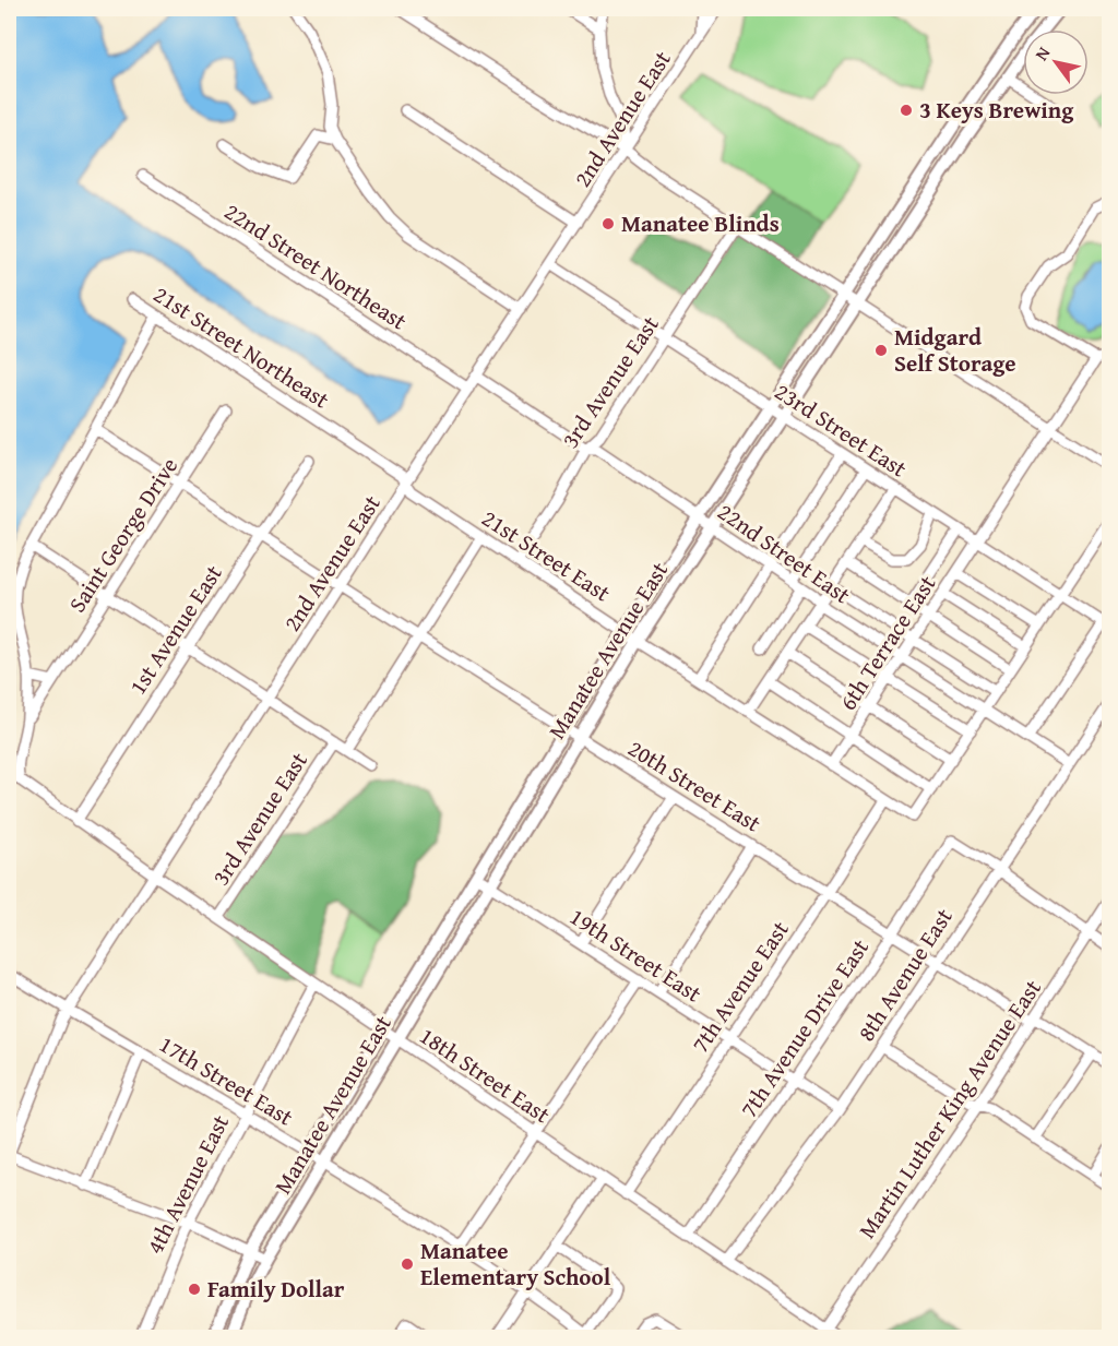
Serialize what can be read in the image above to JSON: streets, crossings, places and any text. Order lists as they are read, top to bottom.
{
  "streets": {
    "main road": ["Manatee Avenue East"],
    "street": [
      "2nd Avenue East",
      "22nd Street Northeast",
      "21st Street Northeast",
      "3rd Avenue East",
      "23rd Street East",
      "Saint George Drive",
      "22nd Street East",
      "21st Street East",
      "1st Avenue East",
      "6th Terrace East",
      "20th Street East",
      "19th Street East",
      "8th Avenue East",
      "7th Avenue East",
      "7th Avenue Drive East",
      "18th Street East",
      "17th Street East",
      "Martin Luther King Avenue East",
      "4th Avenue East"
    ]
  },
  "crossings": [
    ["2nd Avenue East", "22nd Street Northeast"],
    ["2nd Avenue East", "23rd Street East"],
    ["2nd Avenue East", "22nd Street East"],
    ["2nd Avenue East", "21st Street East"],
    ["2nd Avenue East", "20th Street East"],
    ["2nd Avenue East", "18th Street East"],
    ["2nd Avenue East", "17th Street East"],
    ["21st Street Northeast", "21st Street East"],
    ["3rd Avenue East", "23rd Street East"],
    ["3rd Avenue East", "22nd Street East"],
    ["3rd Avenue East", "21st Street East"],
    ["3rd Avenue East", "18th Street East"],
    ["23rd Street East", "6th Terrace East"],
    ["23rd Street East", "Manatee Avenue East"],
    ["Saint George Drive", "20th Street East"],
    ["Saint George Drive", "18th Street East"],
    ["22nd Street East", "6th Terrace East"],
    ["22nd Street East", "Manatee Avenue East"],
    ["22nd Street East", "8th Avenue East"],
    ["21st Street East", "6th Terrace East"],
    ["21st Street East", "Manatee Avenue East"],
    ["21st Street East", "7th Avenue East"],
    ["1st Avenue East", "20th Street East"],
    ["1st Avenue East", "18th Street East"],
    ["Manatee Avenue East", "20th Street East"],
    ["Manatee Avenue East", "19th Street East"],
    ["Manatee Avenue East", "18th Street East"],
    ["Manatee Avenue East", "17th Street East"],
    ["20th Street East", "8th Avenue East"],
    ["20th Street East", "7th Avenue East"],
    ["20th Street East", "7th Avenue Drive East"],
    ["20th Street East", "Martin Luther King Avenue East"],
    ["19th Street East", "8th Avenue East"],
    ["19th Street East", "7th Avenue East"],
    ["19th Street East", "7th Avenue Drive East"],
    ["8th Avenue East", "7th Avenue Drive East"],
    ["8th Avenue East", "18th Street East"],
    ["7th Avenue East", "18th Street East"],
    ["7th Avenue Drive East", "18th Street East"],
    ["18th Street East", "Martin Luther King Avenue East"],
    ["18th Street East", "4th Avenue East"],
    ["17th Street East", "4th Avenue East"]
  ],
  "places": [
    "3 Keys Brewing",
    "Manatee Blinds",
    "Midgard Self Storage",
    "Manatee Elementary School",
    "Family Dollar"
  ],
  "north": "top left"
}
